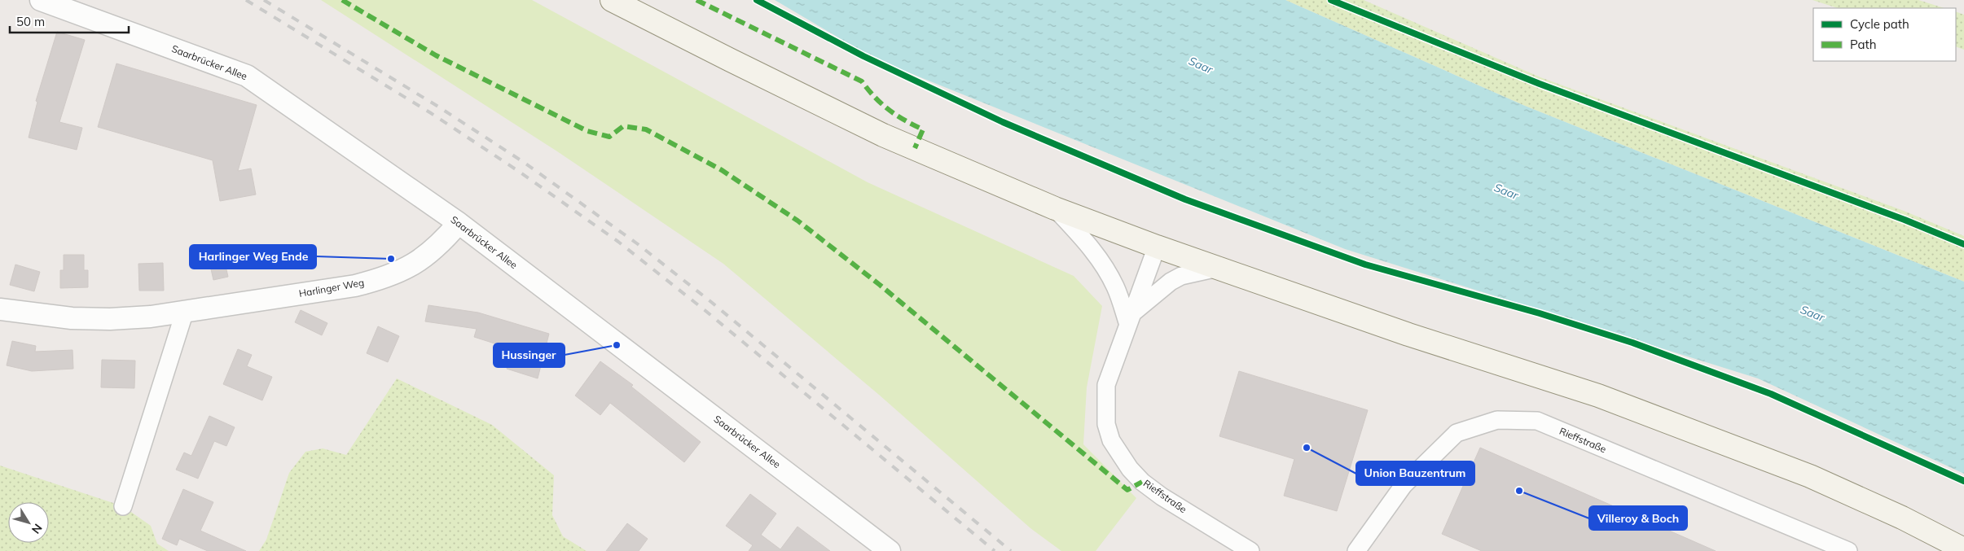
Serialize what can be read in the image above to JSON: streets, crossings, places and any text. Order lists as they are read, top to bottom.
{
  "streets": {
    "street": ["Saarbrücker Allee", "Harlinger Weg", "Rieffstraße"]
  },
  "crossings": [
    ["Saarbrücker Allee", "Harlinger Weg"]
  ],
  "water": ["Saar"],
  "places": [
    "Harlinger Weg Ende",
    "Hussinger",
    "Union Bauzentrum",
    "Villeroy & Boch"
  ],
  "legend": ["Cycle path", "Path"],
  "scale_bar": "50 m",
  "north": "bottom right"
}
